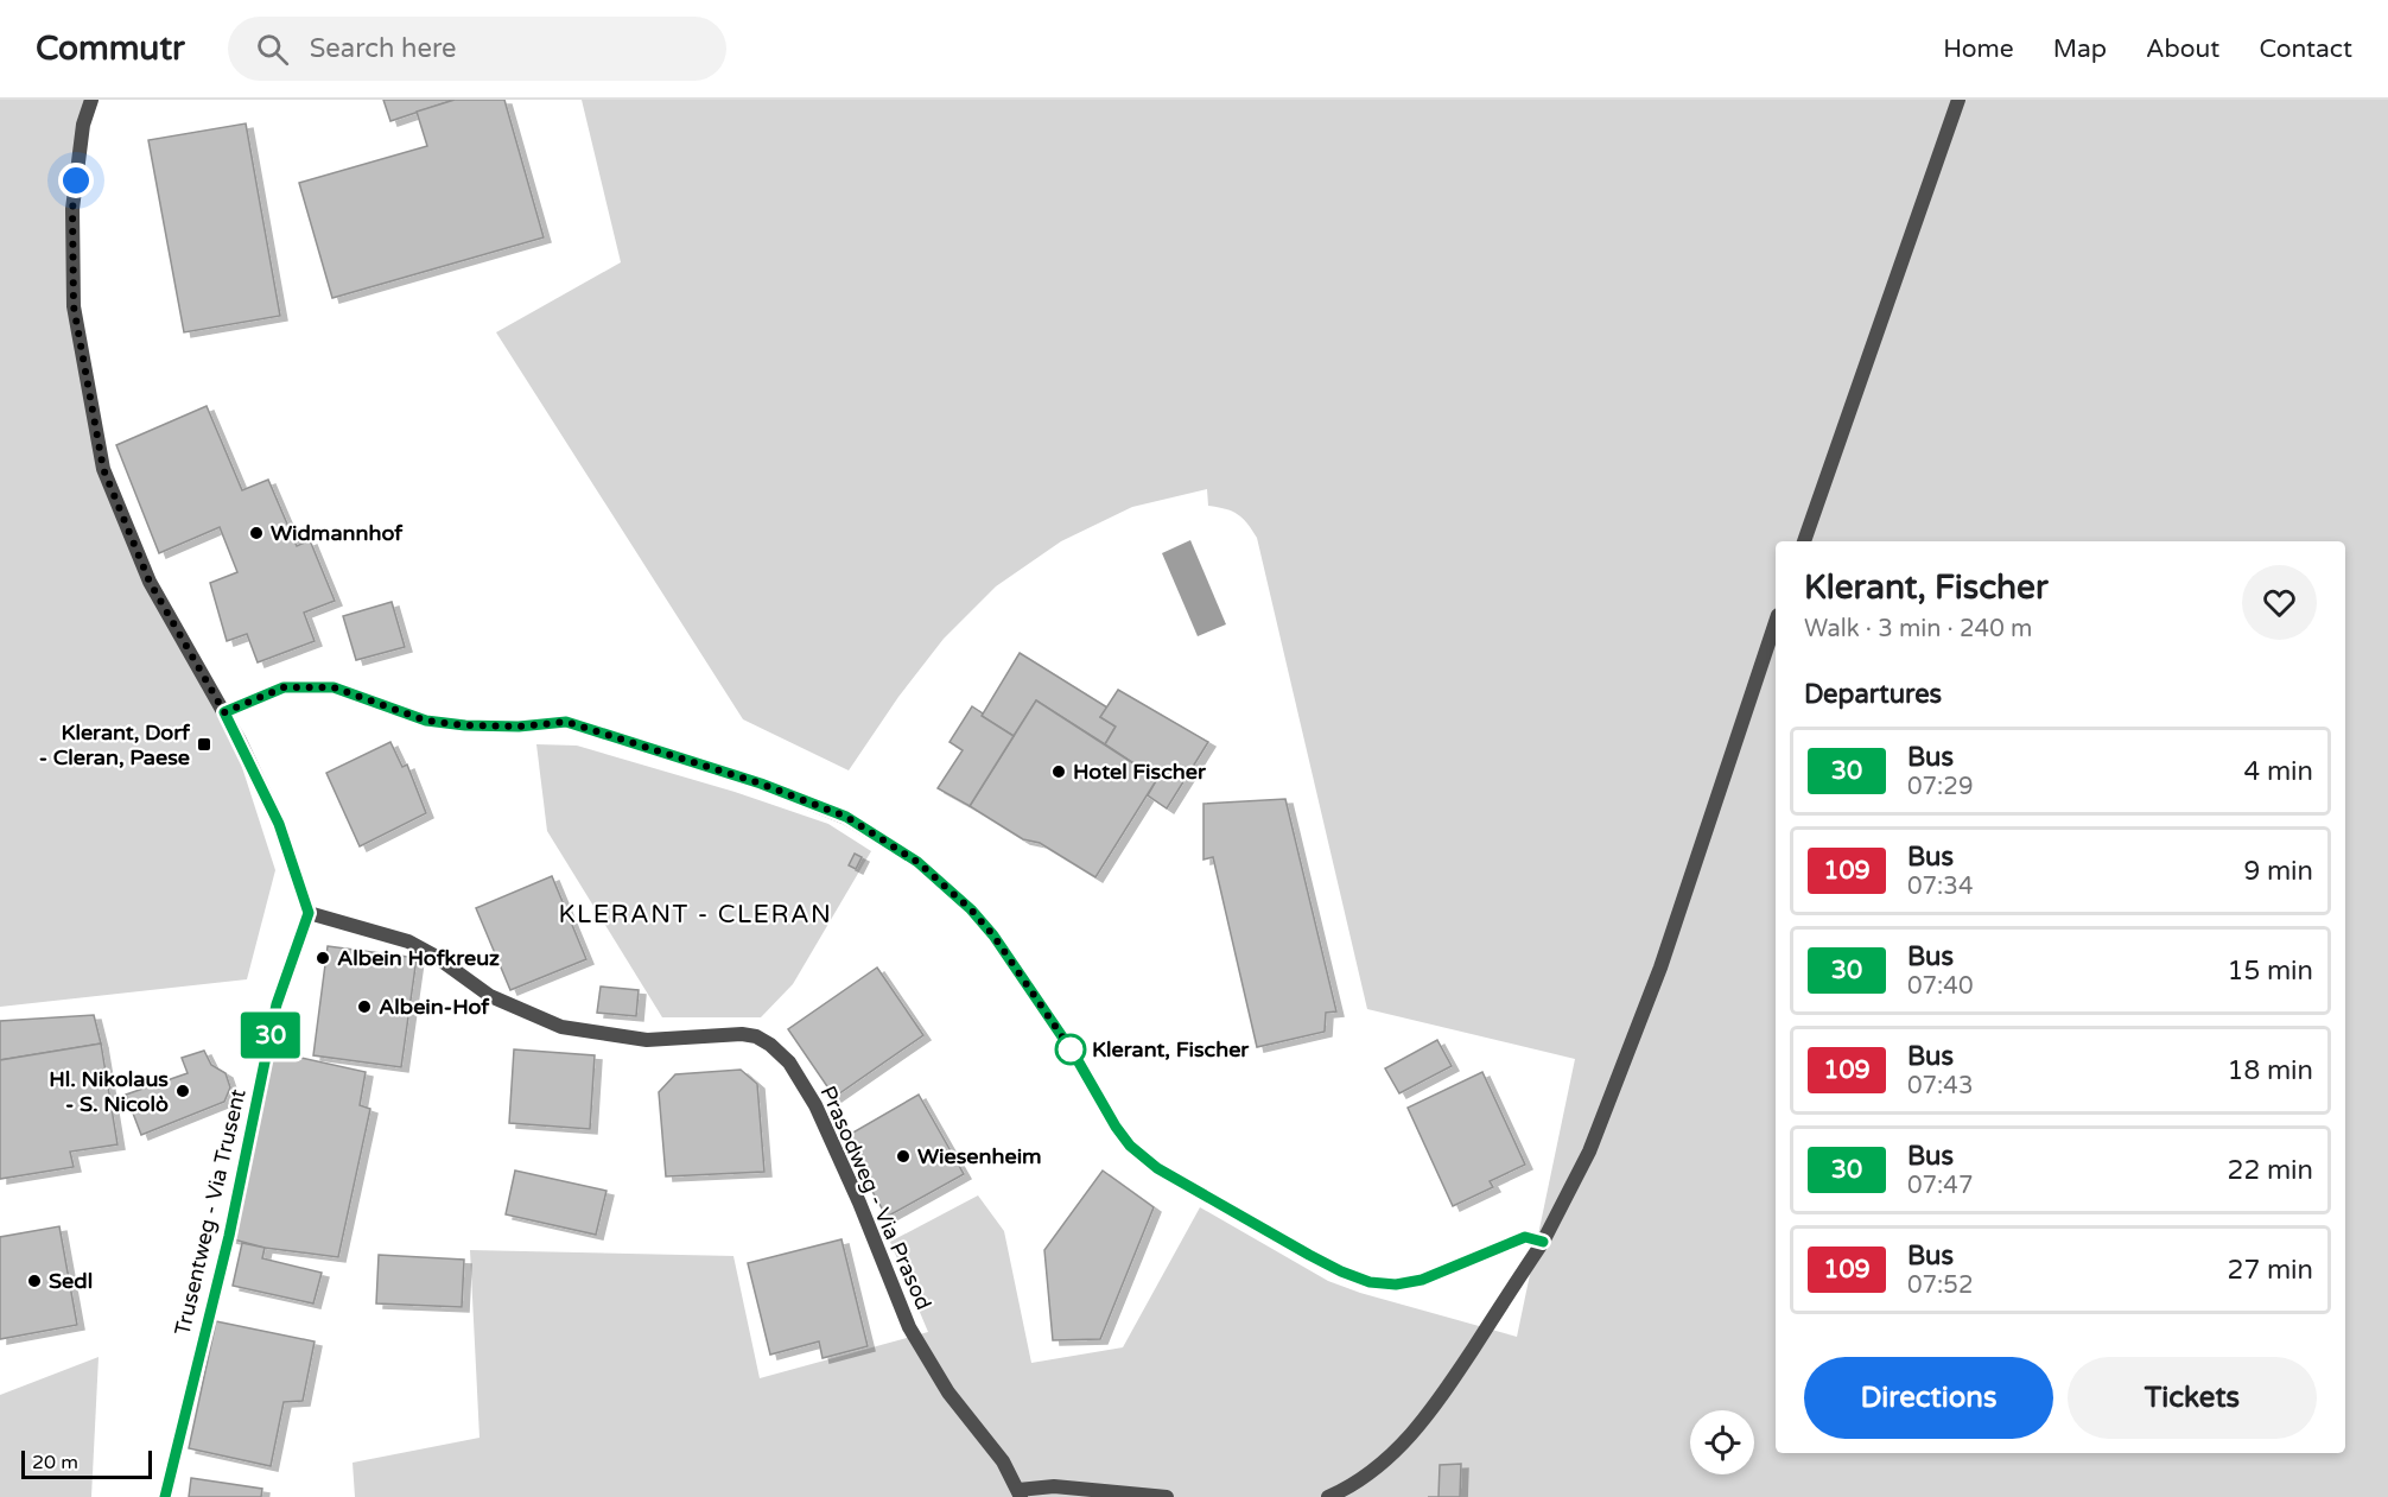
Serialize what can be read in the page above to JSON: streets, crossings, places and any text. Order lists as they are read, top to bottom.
{
  "streets": {
    "street": ["Prasodweg - Via Prasod", "Trusentweg - Via Trusent"]
  },
  "crossings": [
    ["Prasodweg - Via Prasod", "Trusentweg - Via Trusent"]
  ],
  "districts": ["KLERANT - CLERAN"],
  "places": {
    "other": [
      "Widmannhof",
      "Hotel Fischer",
      "Albein Hofkreuz",
      "Albein-Hof",
      "Klerant, Fischer",
      "Hl. Nikolaus - S. Nicolò",
      "Wiesenheim",
      "Sedl"
    ],
    "transit": ["Klerant, Dorf - Cleran, Paese"]
  },
  "lines": ["bus line 30"],
  "scale_bar": "20 m",
  "page": {
    "header": "Commutr",
    "search": "Search here",
    "nav": [
      "Home",
      "Map",
      "About",
      "Contact"
    ],
    "on_map": "30",
    "heading": [
      ["Klerant, Fischer", "Walk · 3 min · 240 m"],
      "Departures"
    ],
    "list": [
      {
        "mark": "30",
        "name": "Bus",
        "note": "07:29",
        "value": "4 min"
      },
      {
        "mark": "109",
        "name": "Bus",
        "note": "07:34",
        "value": "9 min"
      },
      {
        "mark": "30",
        "name": "Bus",
        "note": "07:40",
        "value": "15 min"
      },
      {
        "mark": "109",
        "name": "Bus",
        "note": "07:43",
        "value": "18 min"
      },
      {
        "mark": "30",
        "name": "Bus",
        "note": "07:47",
        "value": "22 min"
      },
      {
        "mark": "109",
        "name": "Bus",
        "note": "07:52",
        "value": "27 min"
      }
    ],
    "buttons": ["Directions", "Tickets"],
    "scale": "20 m"
  }
}
